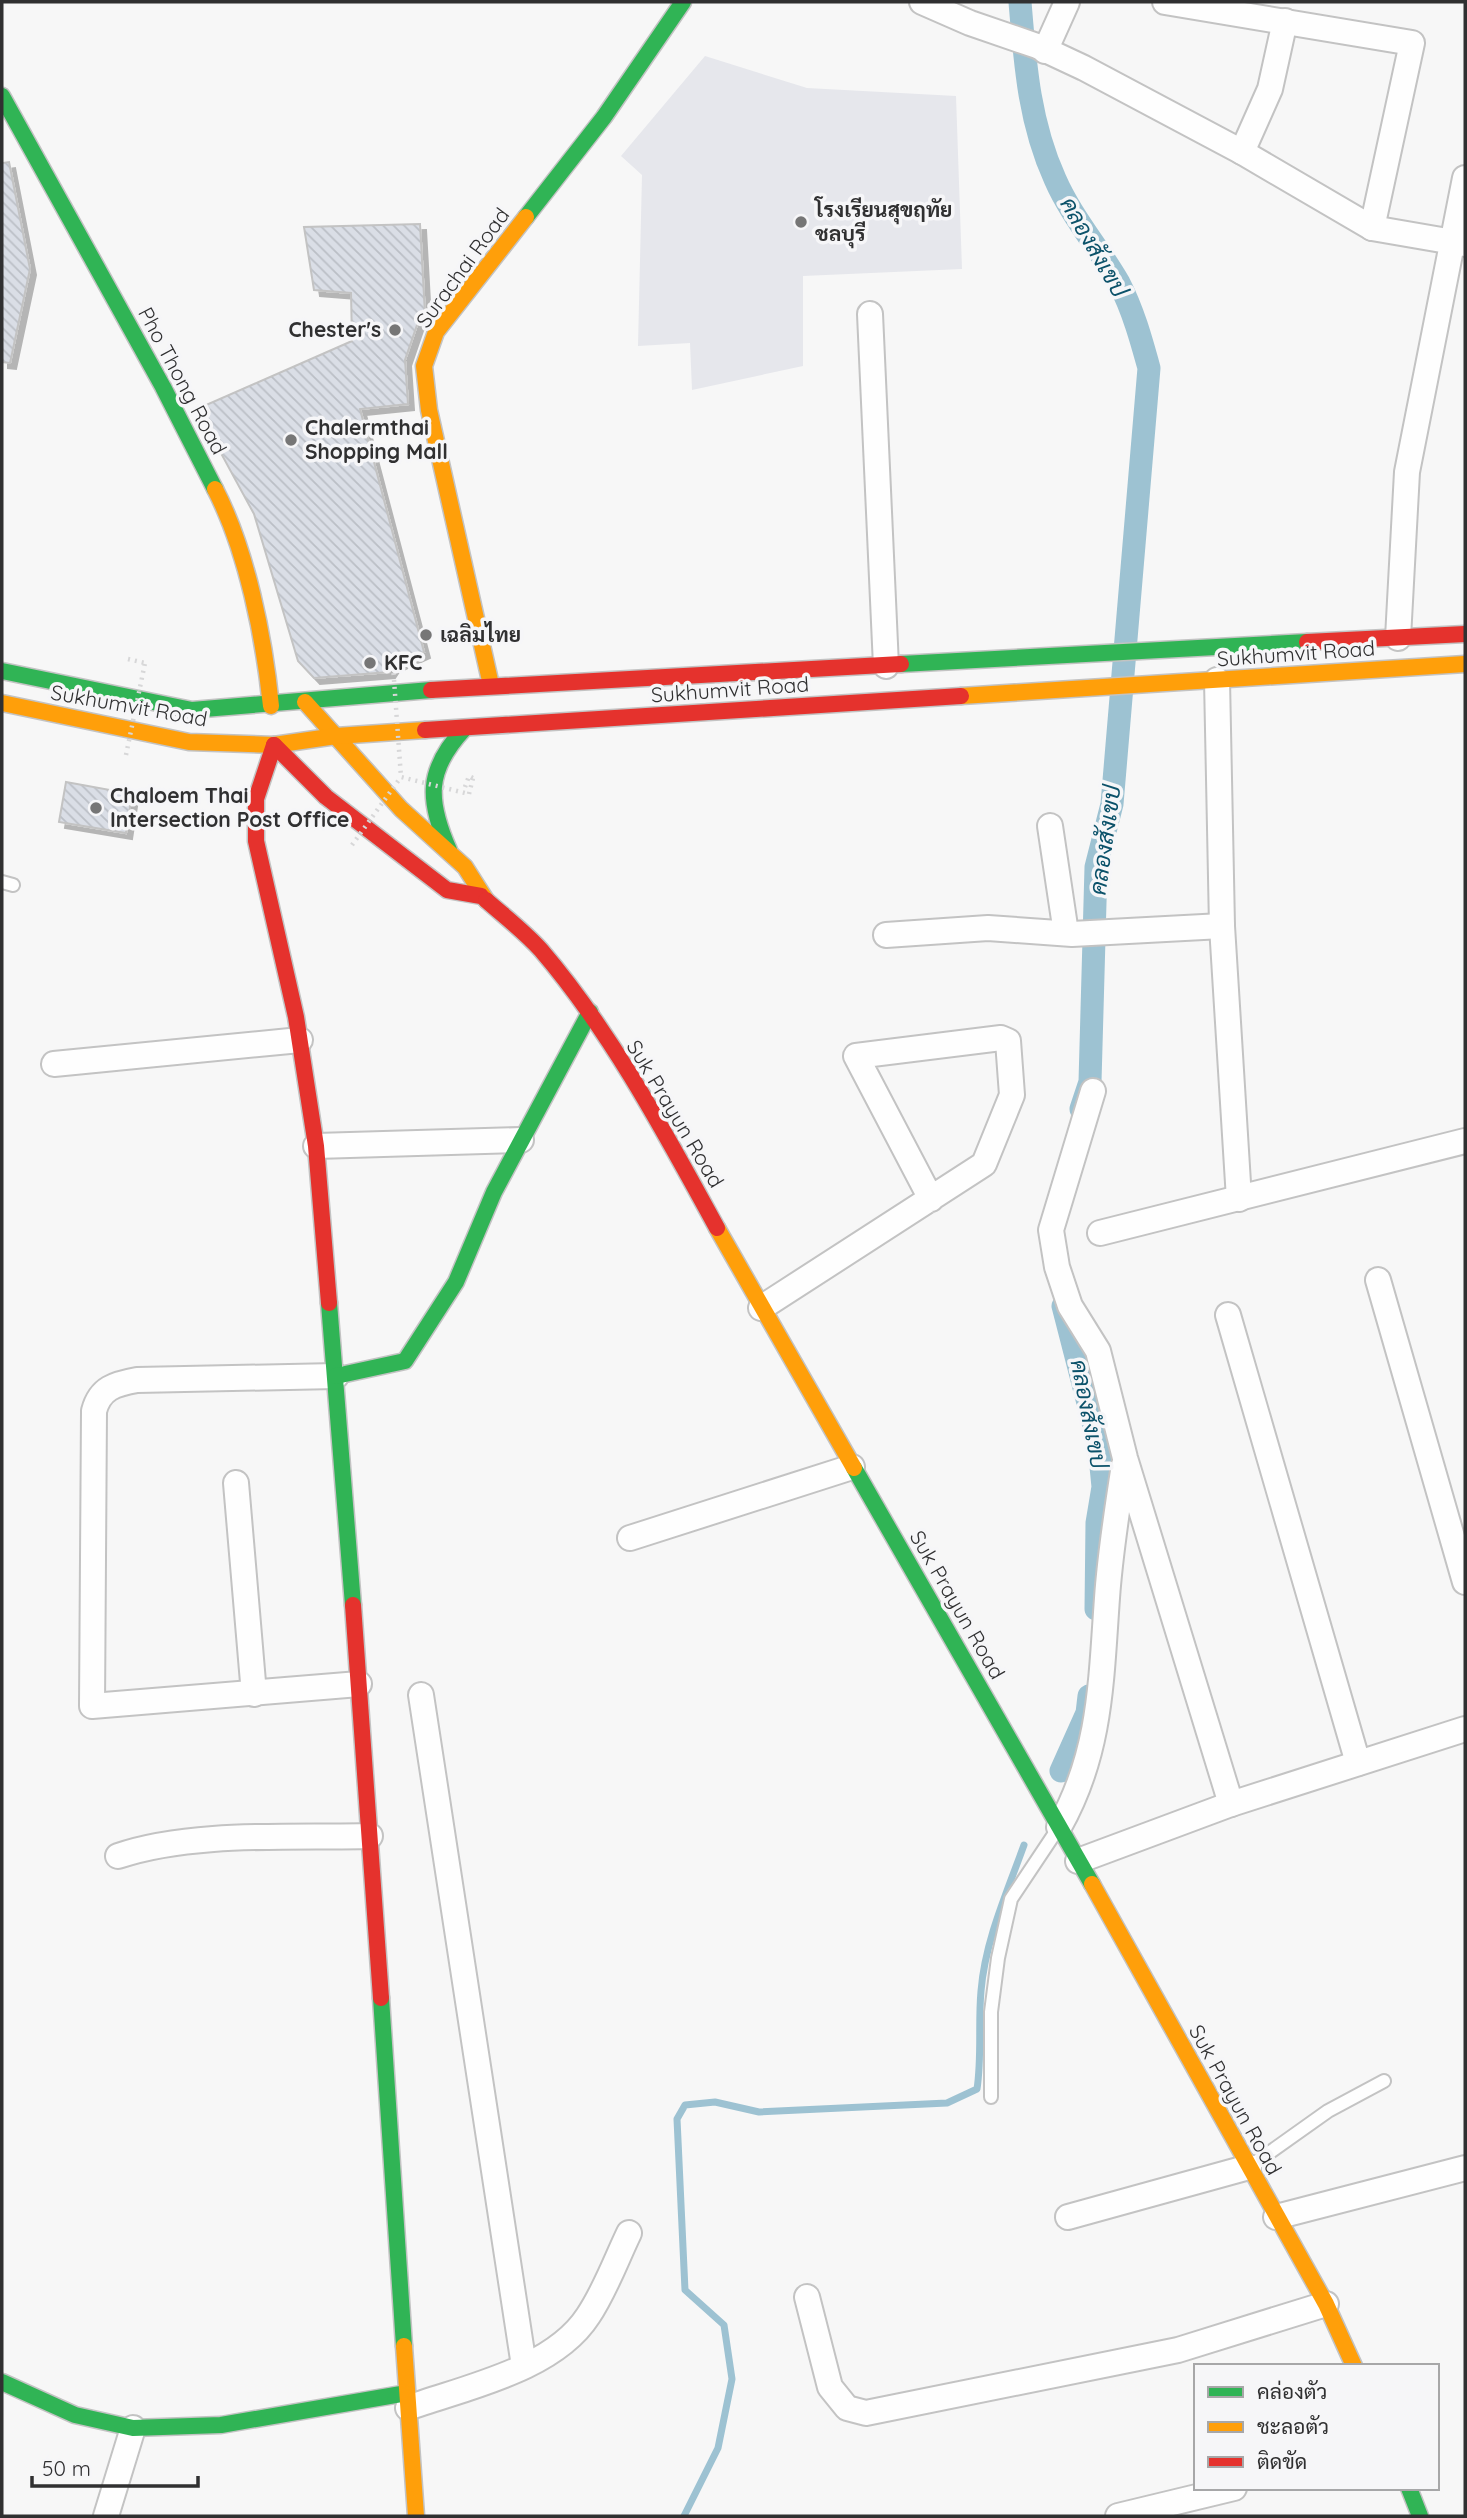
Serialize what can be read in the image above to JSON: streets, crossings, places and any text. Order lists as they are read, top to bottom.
{
  "streets": {
    "main road": [
      "Surachai Road",
      "Pho Thong Road",
      "Sukhumvit Road",
      "Suk Prayun Road"
    ]
  },
  "crossings": [
    ["Surachai Road", "Sukhumvit Road"],
    ["Pho Thong Road", "Sukhumvit Road"],
    ["Sukhumvit Road", "Suk Prayun Road"]
  ],
  "water": ["คลองสังเขป"],
  "places": [
    "โรงเรียนสุขฤทัย ชลบุรี",
    "Chester's",
    "Chalermthai Shopping Mall",
    "เฉลิมไทย",
    "KFC",
    "Chaloem Thai Intersection Post Office"
  ],
  "legend": ["คล่องตัว", "ชะลอตัว", "ติดขัด"],
  "scale_bar": "50 m"
}
